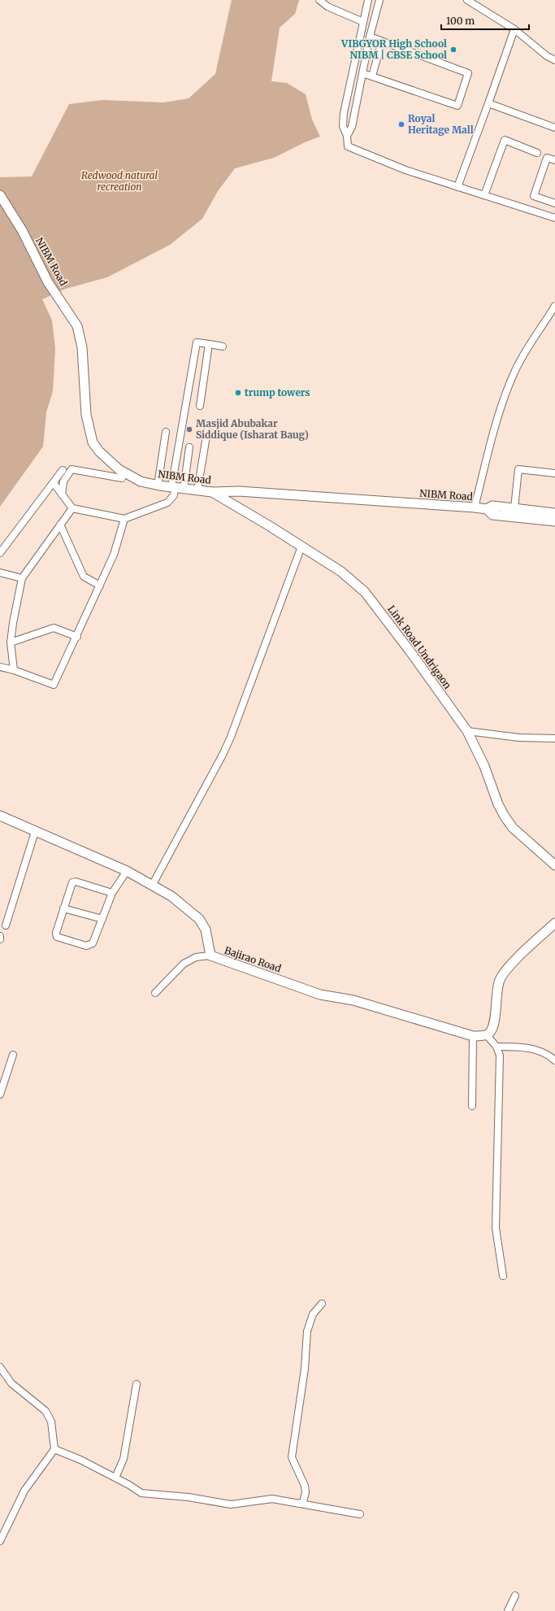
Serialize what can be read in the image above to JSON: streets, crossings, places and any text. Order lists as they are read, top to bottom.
{
  "streets": {
    "street": ["NIBM Road", "Link Road Undrigaon", "Bajirao Road"]
  },
  "crossings": [
    ["NIBM Road", "Link Road Undrigaon"]
  ],
  "parks": ["Redwood natural recreation"],
  "places": [
    "VIBGYOR High School NIBM | CBSE School",
    "Royal Heritage Mall",
    "trump towers",
    "Masjid Abubakar Siddique (Isharat Baug)"
  ],
  "scale_bar": "100 m"
}
